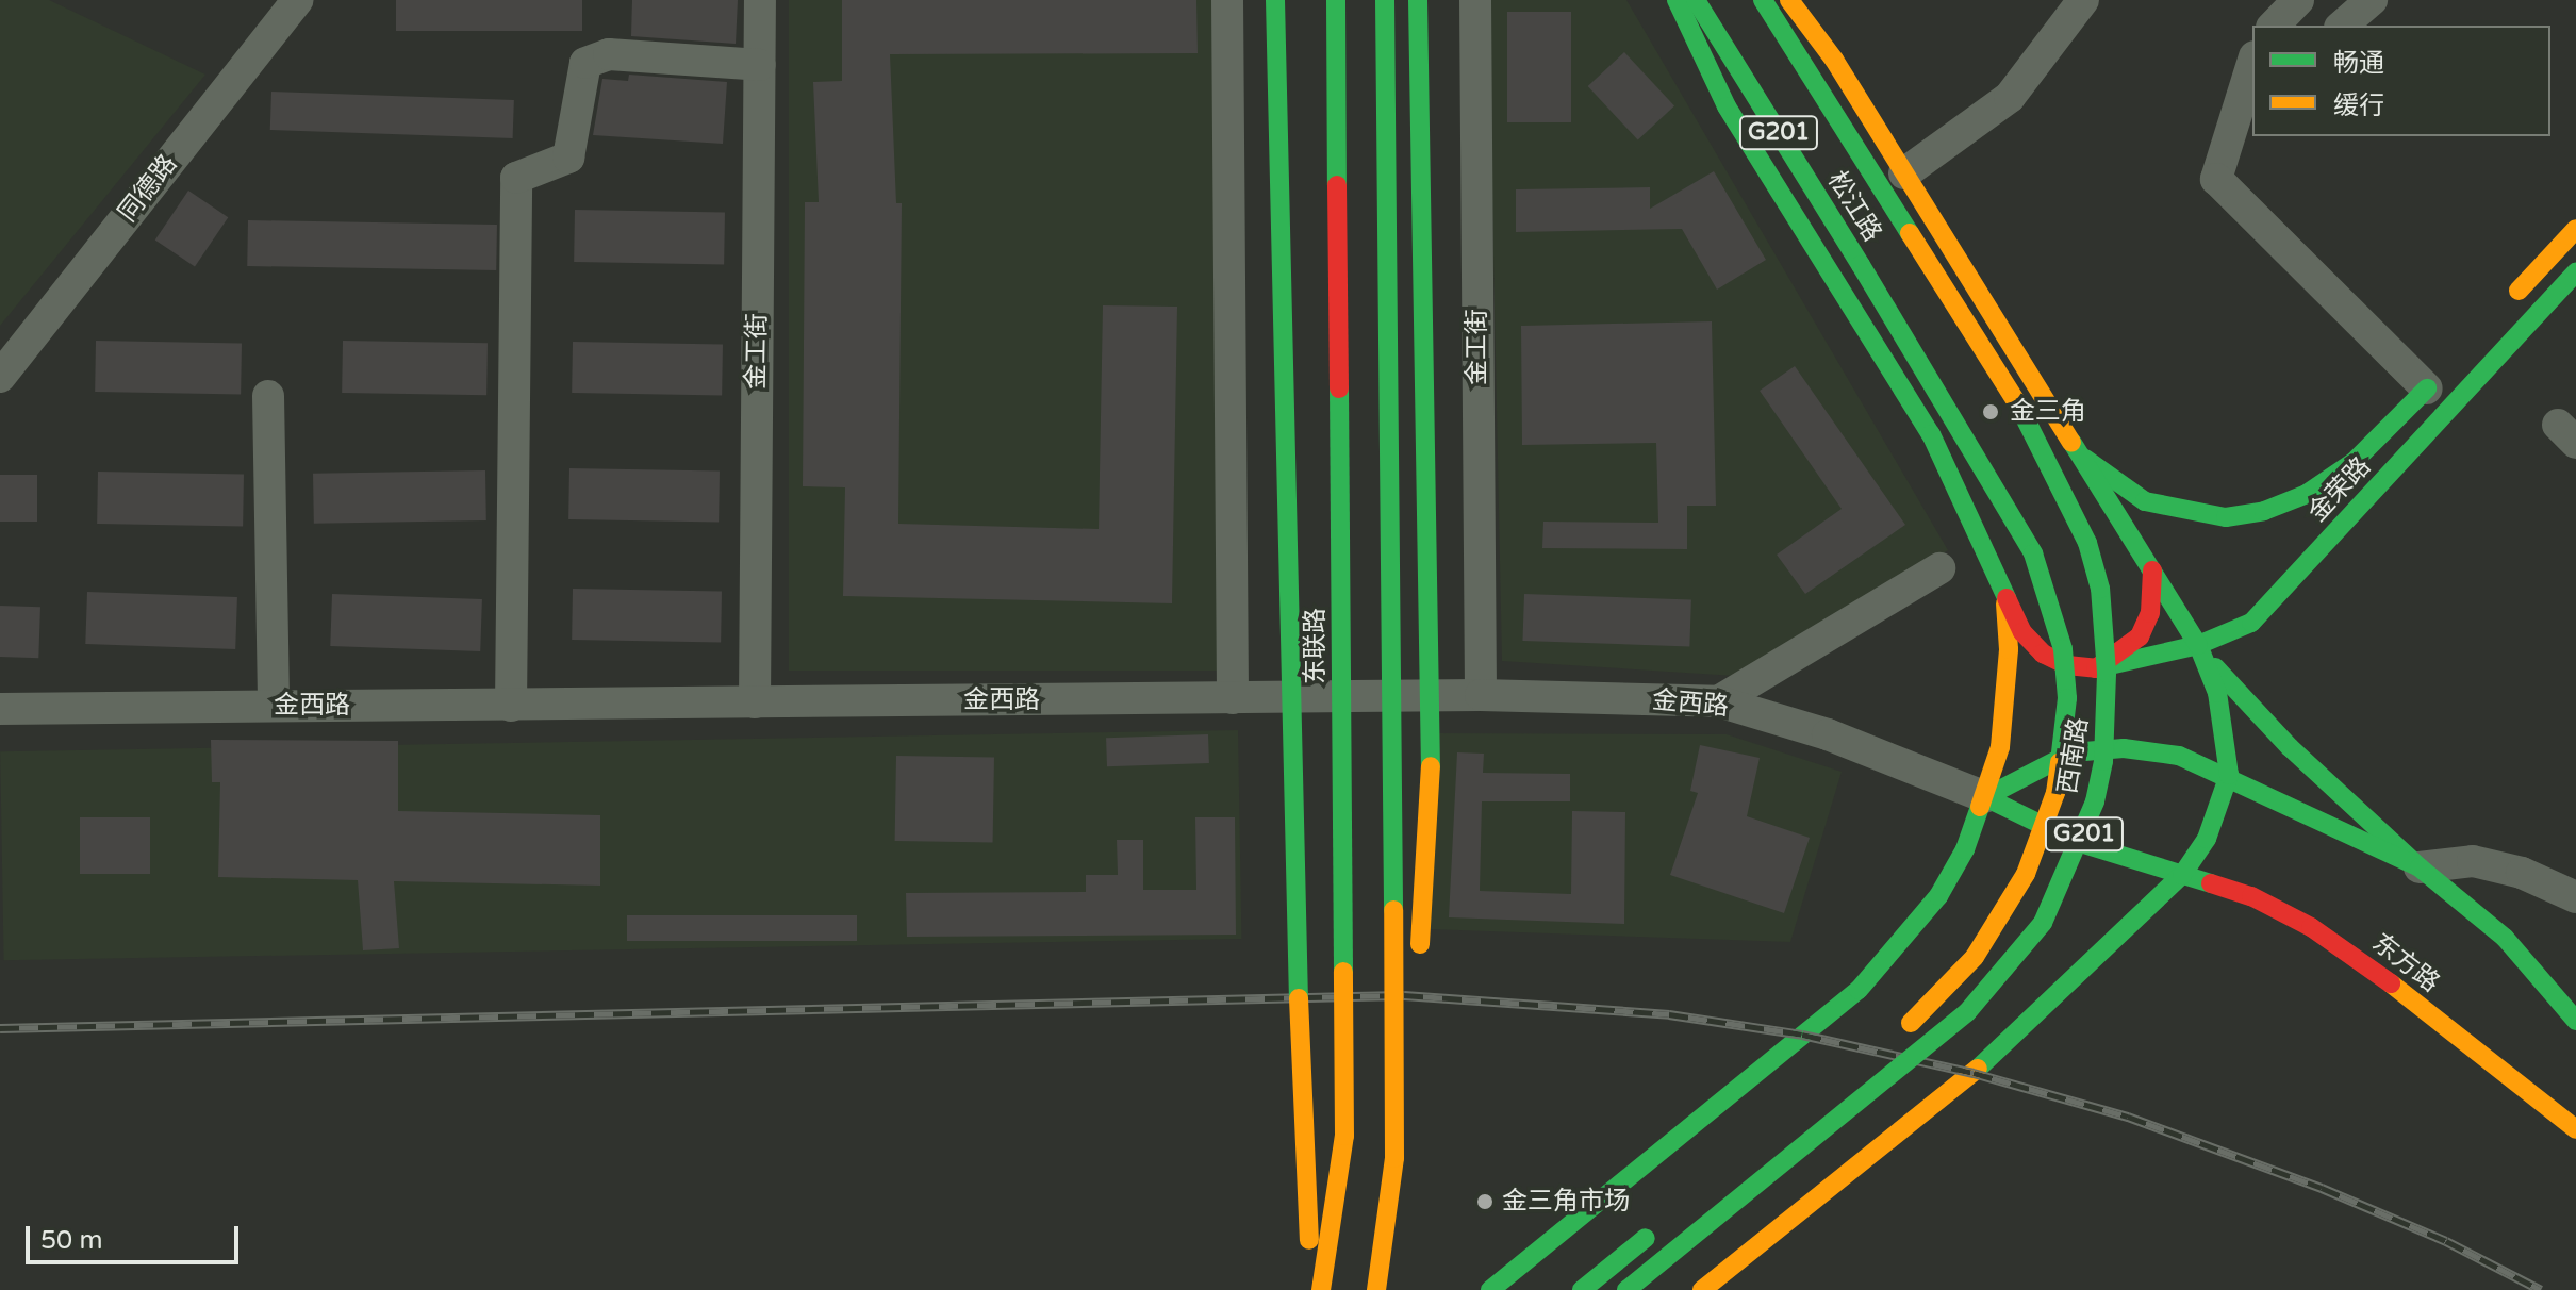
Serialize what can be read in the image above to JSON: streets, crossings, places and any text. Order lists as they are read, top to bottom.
{
  "streets": {
    "main road": [
      "G201",
      "松江路",
      "金荣路",
      "东联路",
      "西南路",
      "东方路"
    ],
    "street": ["同德路", "金工街", "金西路"]
  },
  "crossings": [
    ["松江路", "西南路"],
    ["金工街", "金西路"],
    ["金西路", "东方路"]
  ],
  "places": ["金三角", "金三角市场"],
  "legend": ["畅通", "缓行"],
  "scale_bar": "50 m"
}
